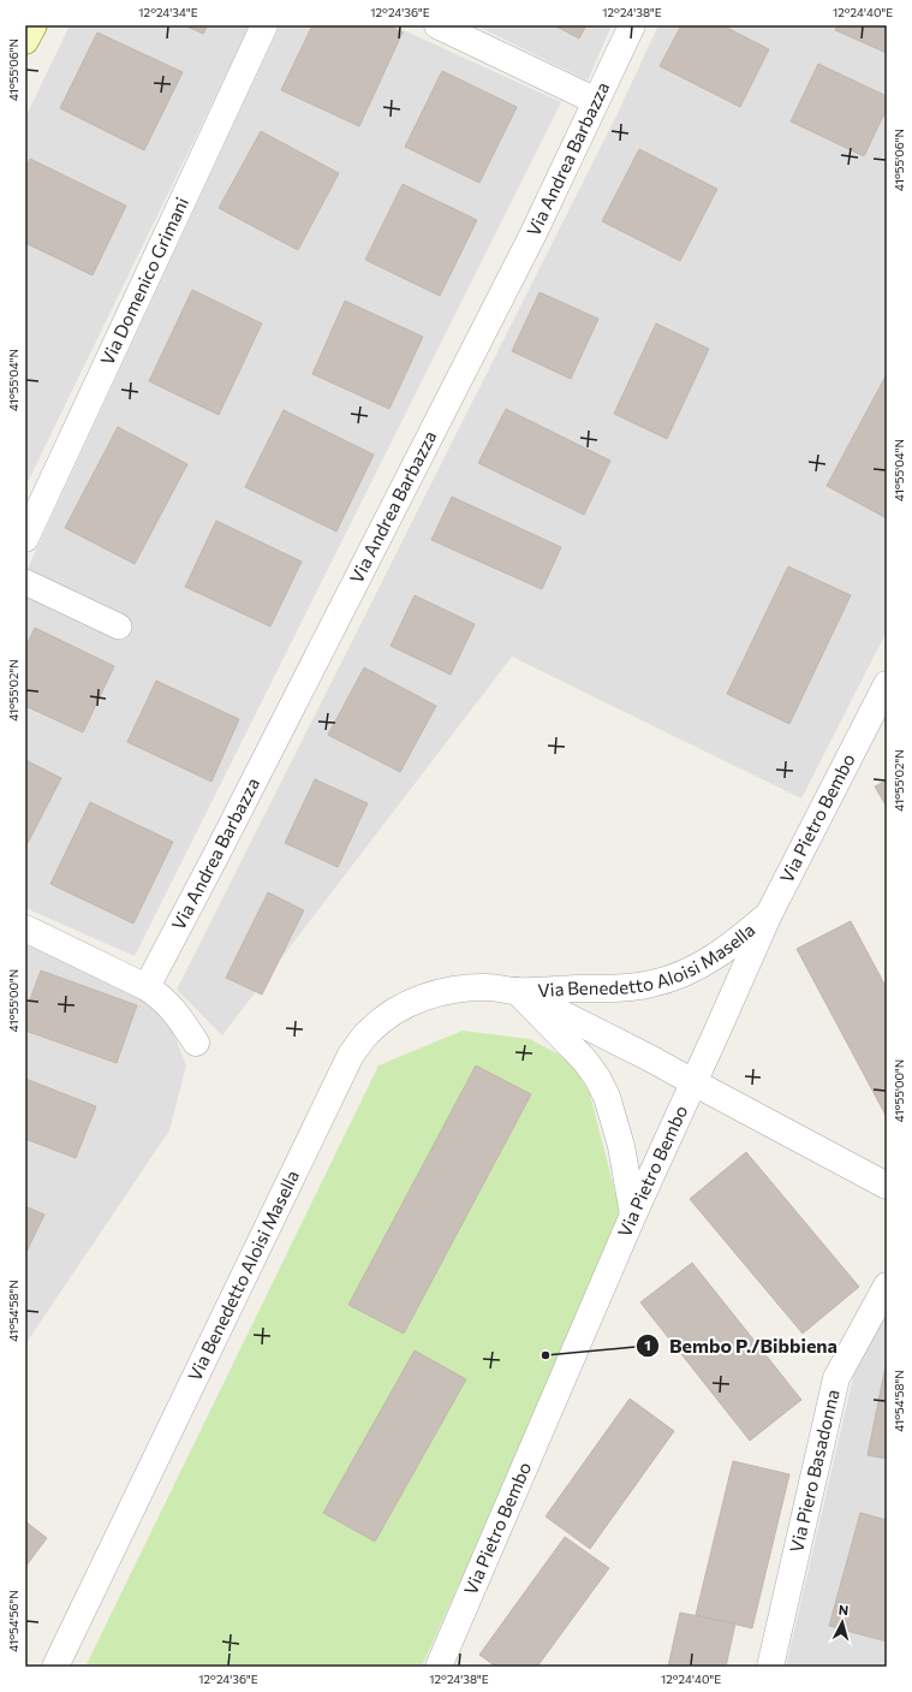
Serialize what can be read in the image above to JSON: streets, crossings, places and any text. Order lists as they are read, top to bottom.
{
  "streets": {
    "street": [
      "Via Andrea Barbazza",
      "Via Domenico Grimani",
      "Via Pietro Bembo",
      "Via Benedetto Aloisi Masella",
      "Via Piero Basadonna"
    ]
  },
  "crossings": [
    ["Via Pietro Bembo", "Via Benedetto Aloisi Masella"]
  ],
  "places": ["Bembo P./Bibbiena"],
  "north": "top",
  "coordinates": [
    "12°24'34\"E",
    "12°24'36\"E",
    "12°24'38\"E",
    "12°24'40\"E",
    "41°55'06\"N",
    "41°55'04\"N",
    "41°55'02\"N",
    "41°55'00\"N",
    "41°54'58\"N",
    "41°54'56\"N"
  ]
}
